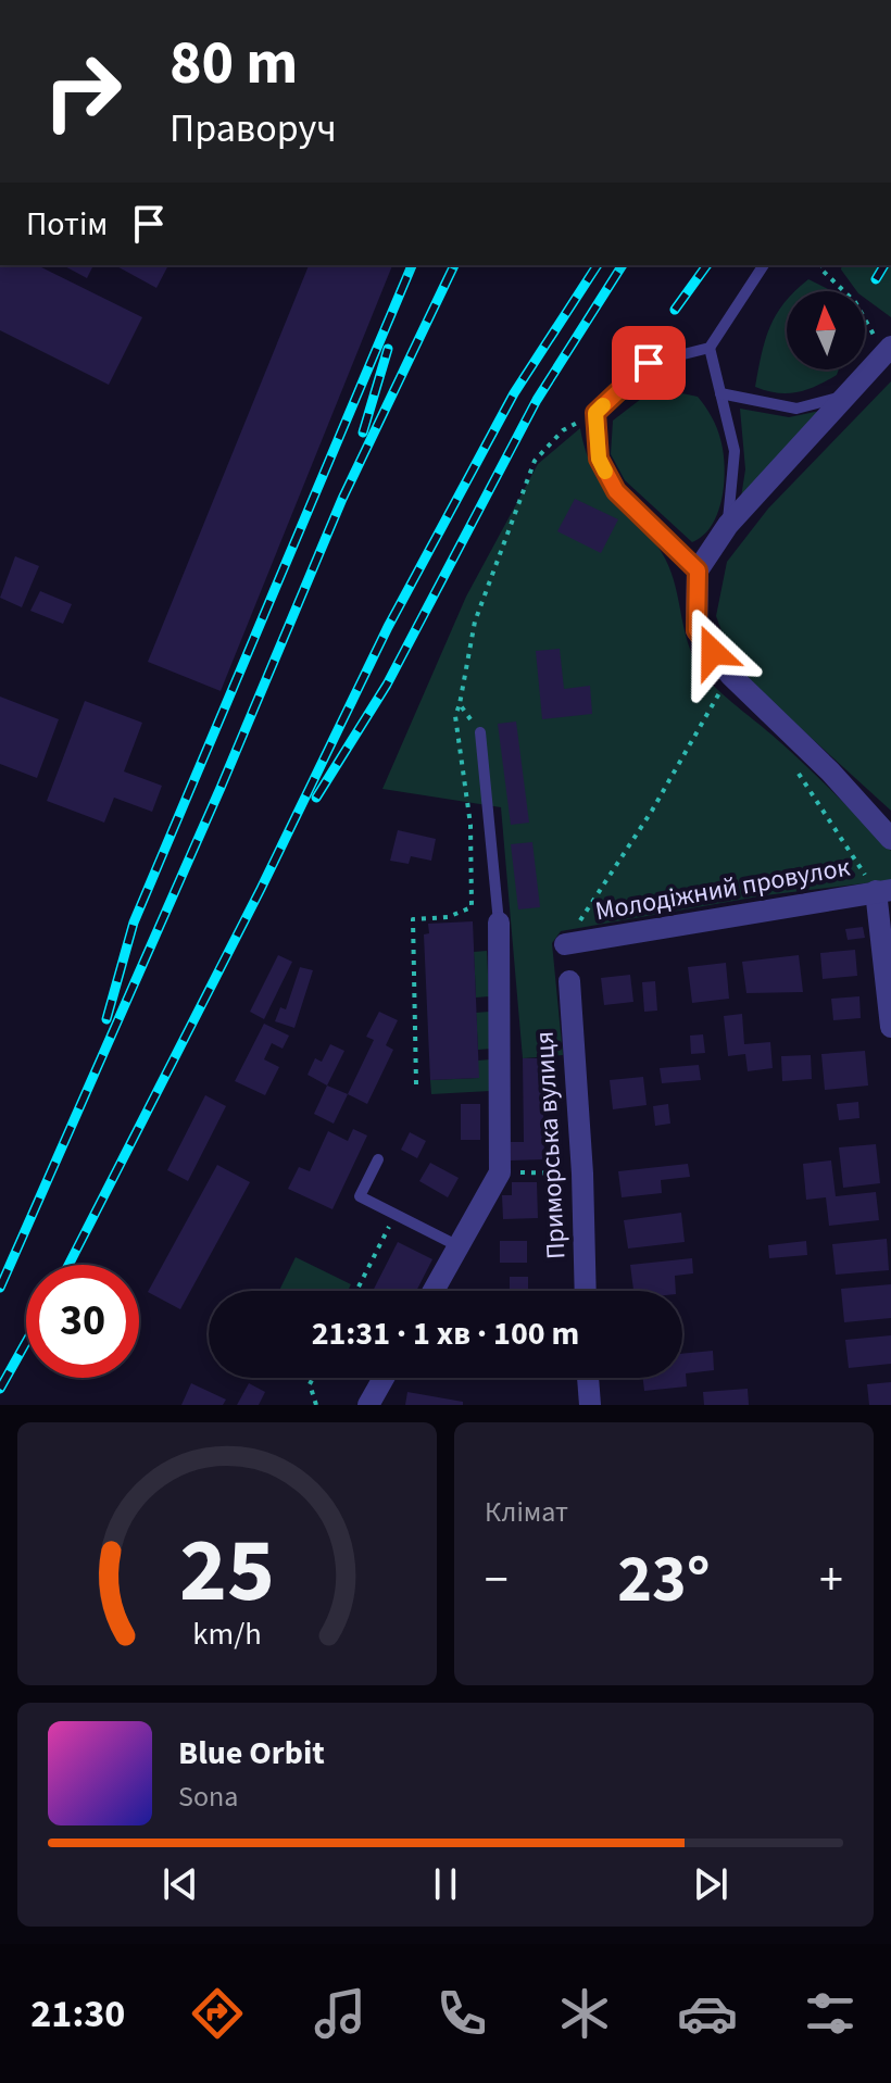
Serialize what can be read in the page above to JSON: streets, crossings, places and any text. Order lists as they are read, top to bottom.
{
  "streets": {
    "street": ["Молодіжний провулок", "Приморська вулиця"]
  },
  "north": "top",
  "page": {
    "turn": ["80 m", "Праворуч"],
    "then": "Потім",
    "limit": "30",
    "trip": "21:31 · 1 хв · 100 m",
    "tile": "Клімат",
    "heat": ["−", "23°", "+"],
    "song": ["Blue Orbit", "Sona"],
    "tabs": "21:30",
    "gauge": ["25", "km/h"]
  }
}
